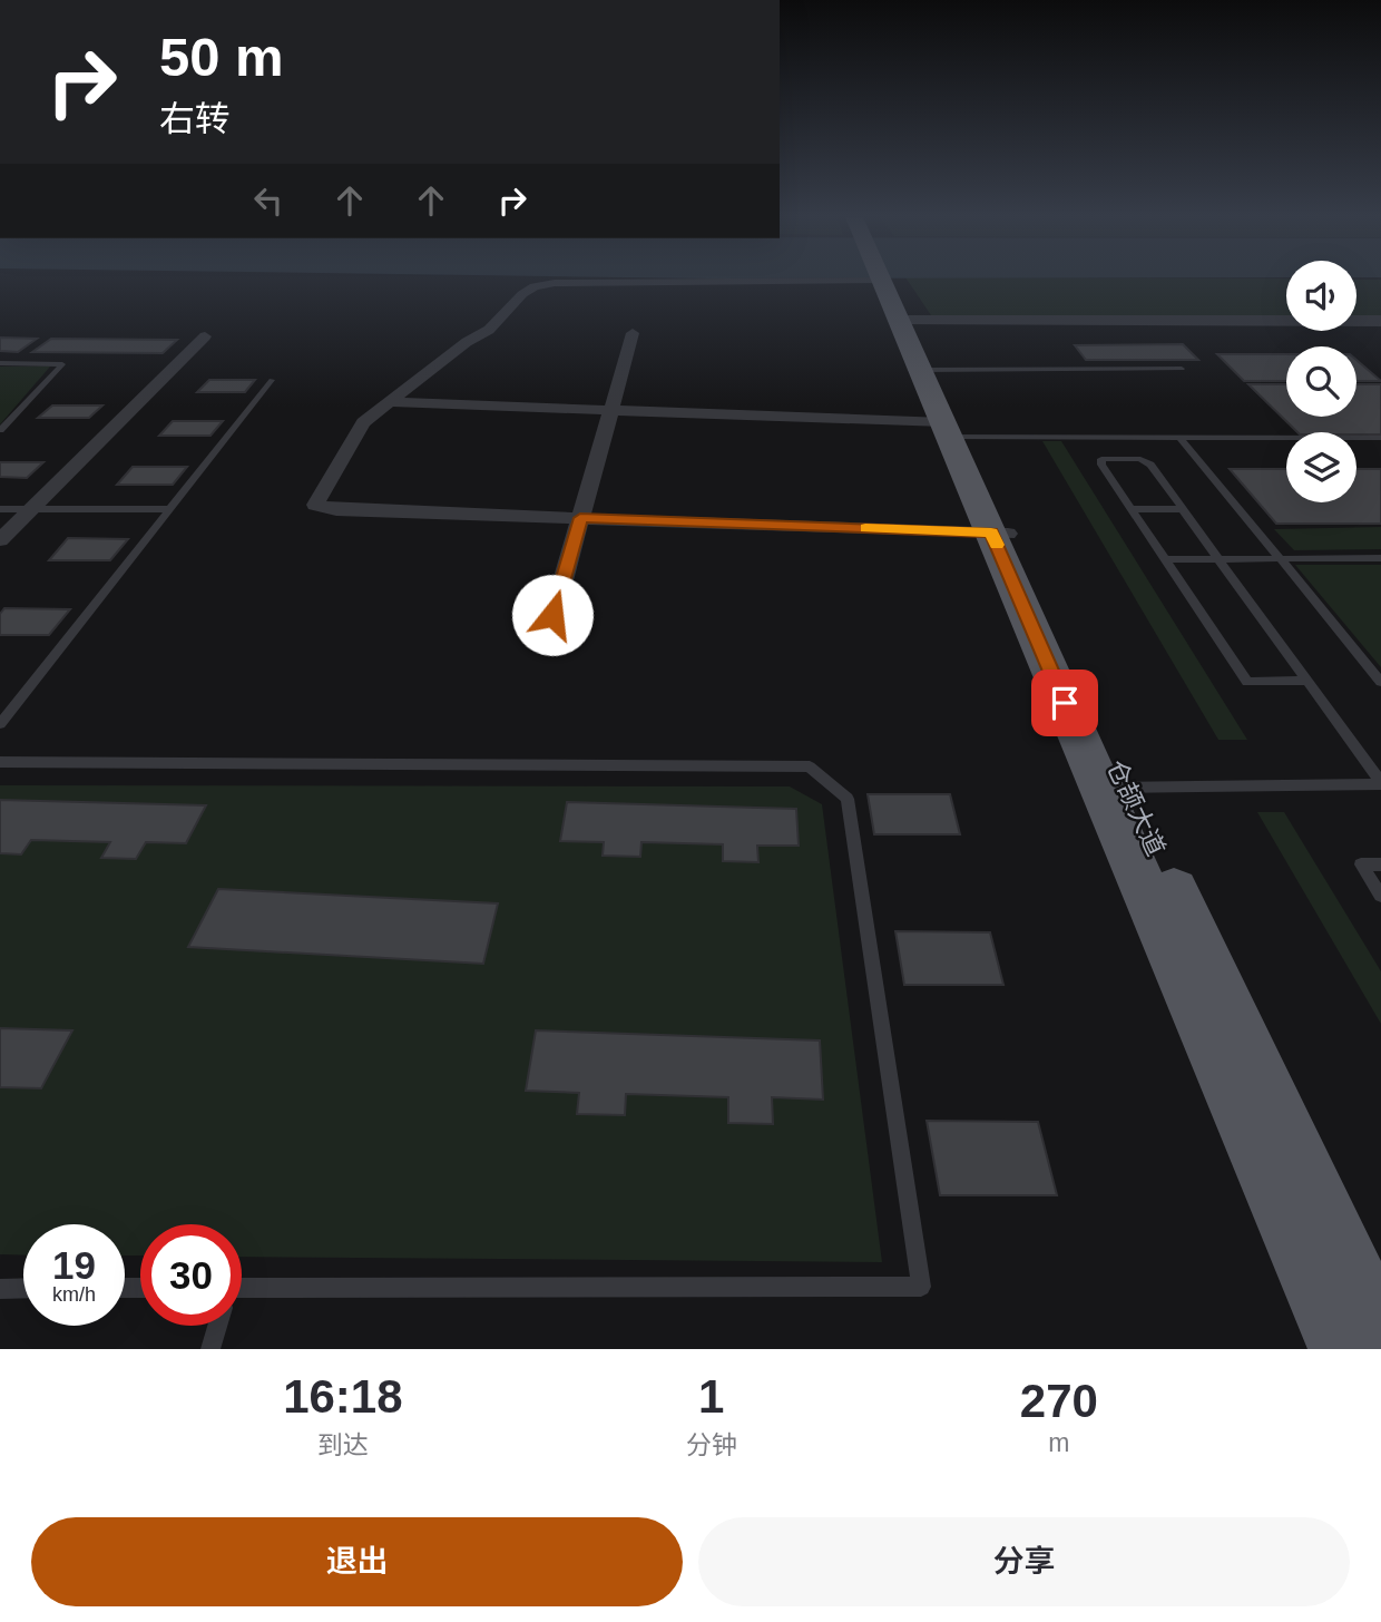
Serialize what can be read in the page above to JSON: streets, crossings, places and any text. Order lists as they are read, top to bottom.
{
  "streets": {
    "main road": ["仓颉大道"]
  },
  "page": {
    "turn": ["50 m", "右转"],
    "speed": "19 km/h",
    "limit": "30",
    "eta": [
      "16:18",
      "到达",
      "1",
      "分钟",
      "270",
      "m"
    ],
    "buttons": ["退出", "分享"]
  }
}
